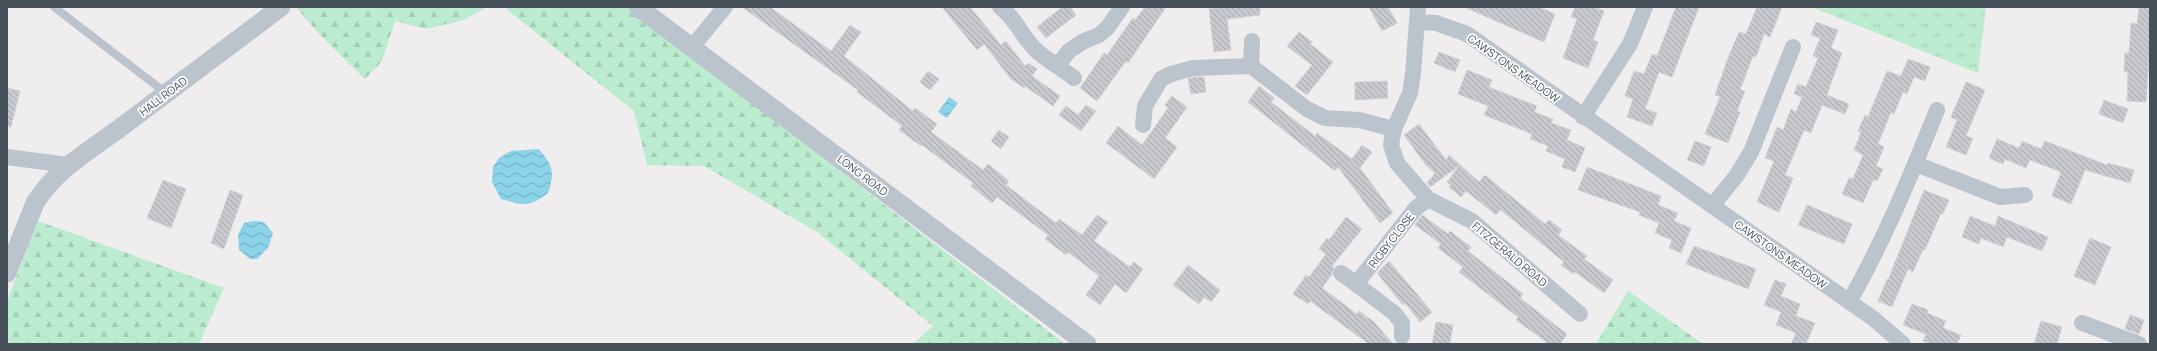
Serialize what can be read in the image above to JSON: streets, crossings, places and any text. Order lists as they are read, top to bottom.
{
  "streets": {
    "street": [
      "CAWSTONS MEADOW",
      "HALL ROAD",
      "LONG ROAD",
      "RIGBY CLOSE",
      "FITZGERALD ROAD"
    ]
  },
  "crossings": [
    ["CAWSTONS MEADOW", "FITZGERALD ROAD"],
    ["RIGBY CLOSE", "FITZGERALD ROAD"]
  ]
}
